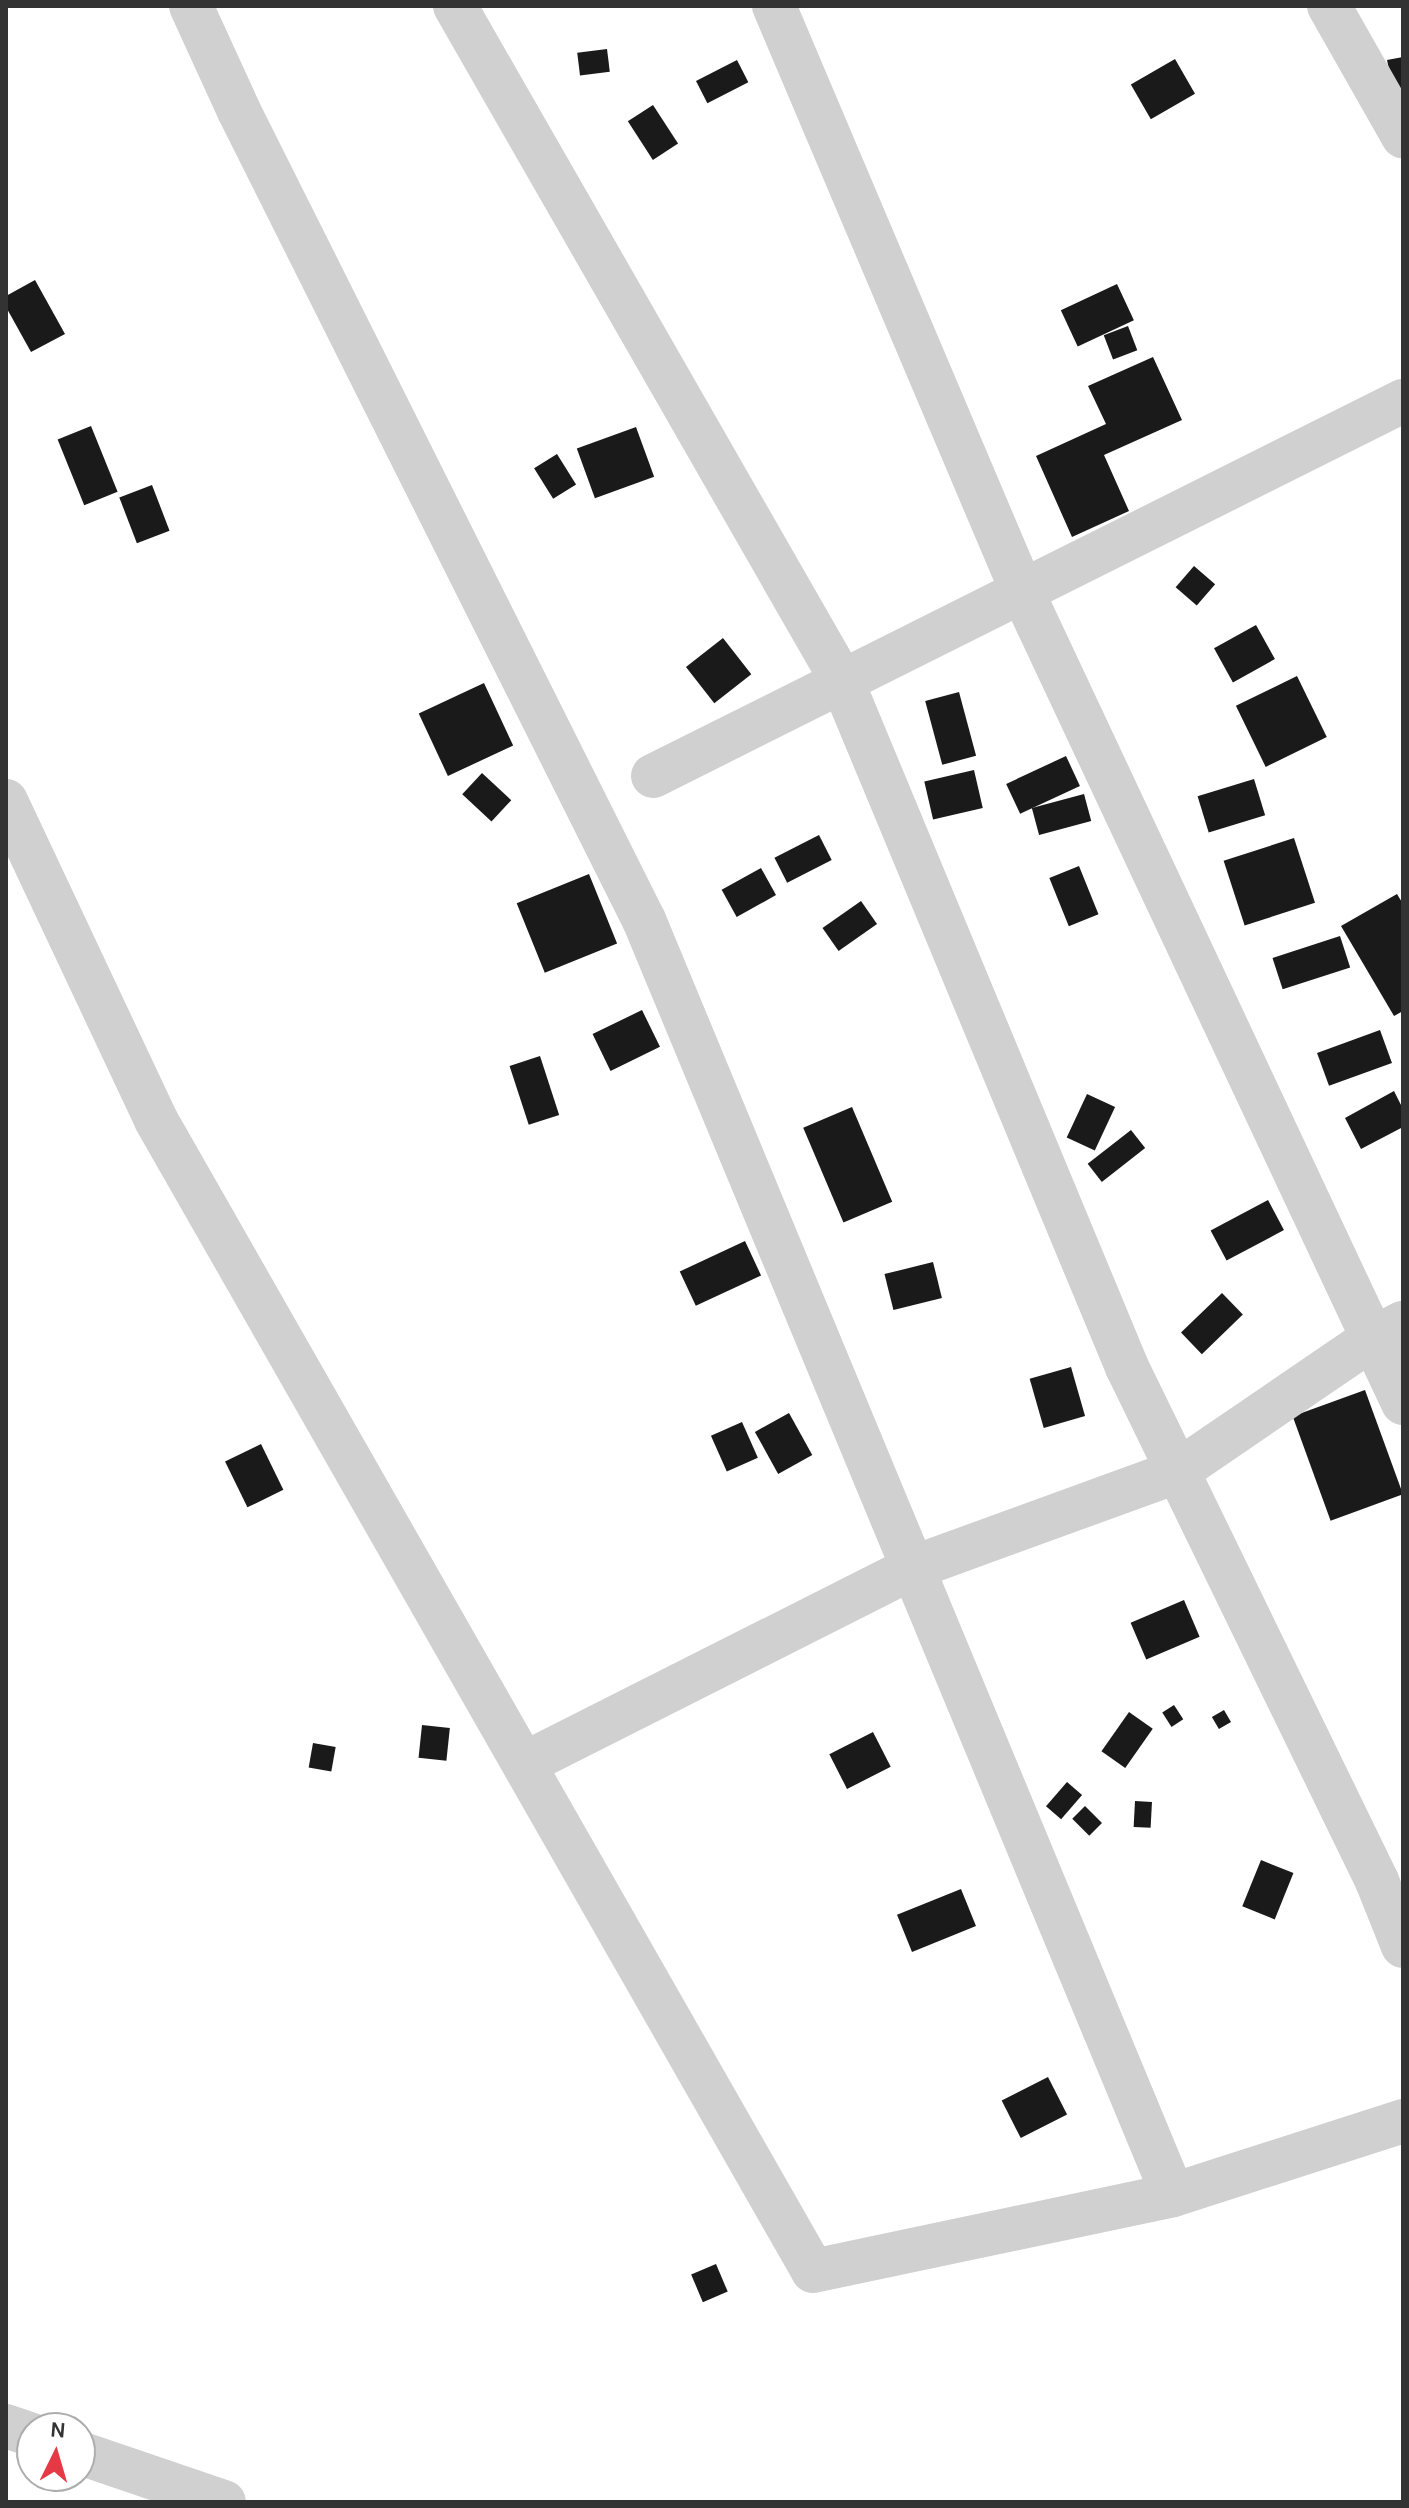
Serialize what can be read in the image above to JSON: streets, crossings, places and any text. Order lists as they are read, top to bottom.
{
  "north": "top"
}
